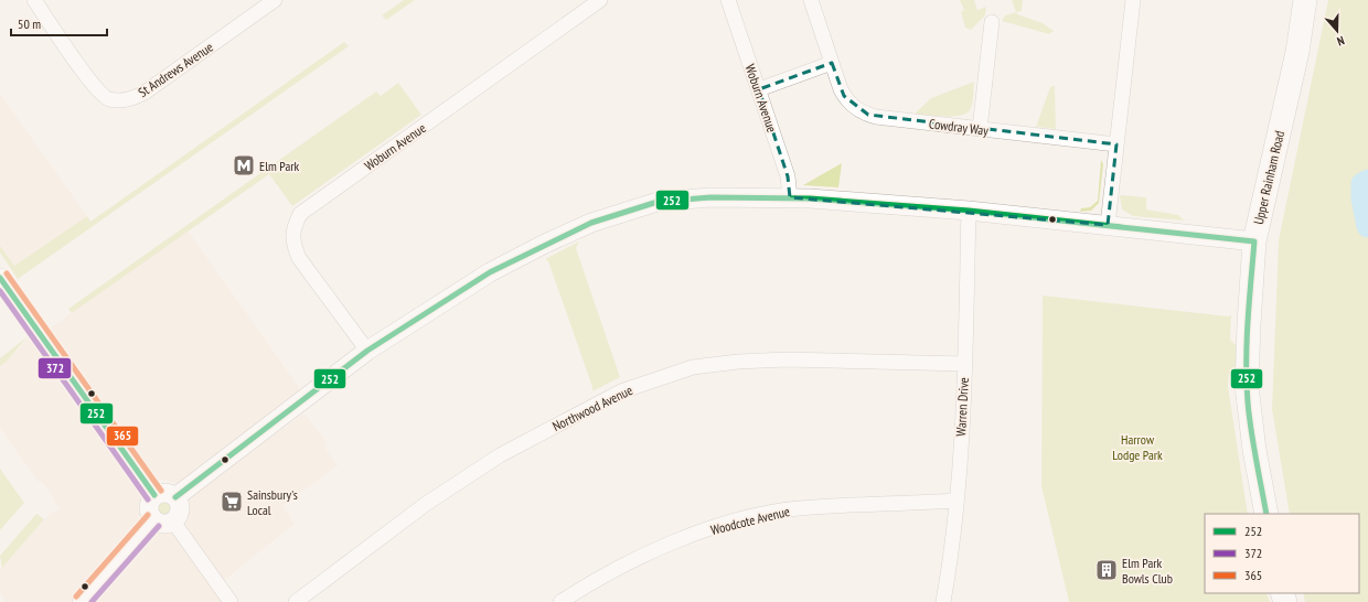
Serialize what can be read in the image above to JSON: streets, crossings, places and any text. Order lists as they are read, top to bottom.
{
  "streets": {
    "main road": ["Upper Rainham Road"],
    "street": [
      "St Andrews Avenue",
      "Woburn Avenue",
      "Cowdray Way",
      "Warren Drive",
      "Northwood Avenue",
      "Woodcote Avenue"
    ]
  },
  "crossings": [
    ["Warren Drive", "Northwood Avenue"],
    ["Warren Drive", "Woodcote Avenue"]
  ],
  "parks": ["Harrow Lodge Park"],
  "places": {
    "metro station": ["Elm Park"],
    "supermarket": ["Sainsbury's Local"],
    "building": ["Elm Park Bowls Club"]
  },
  "lines": ["transit line 252", "transit line 365", "transit line 372"],
  "legend": ["252", "372", "365"],
  "scale_bar": "50 m",
  "north": "bottom"
}
